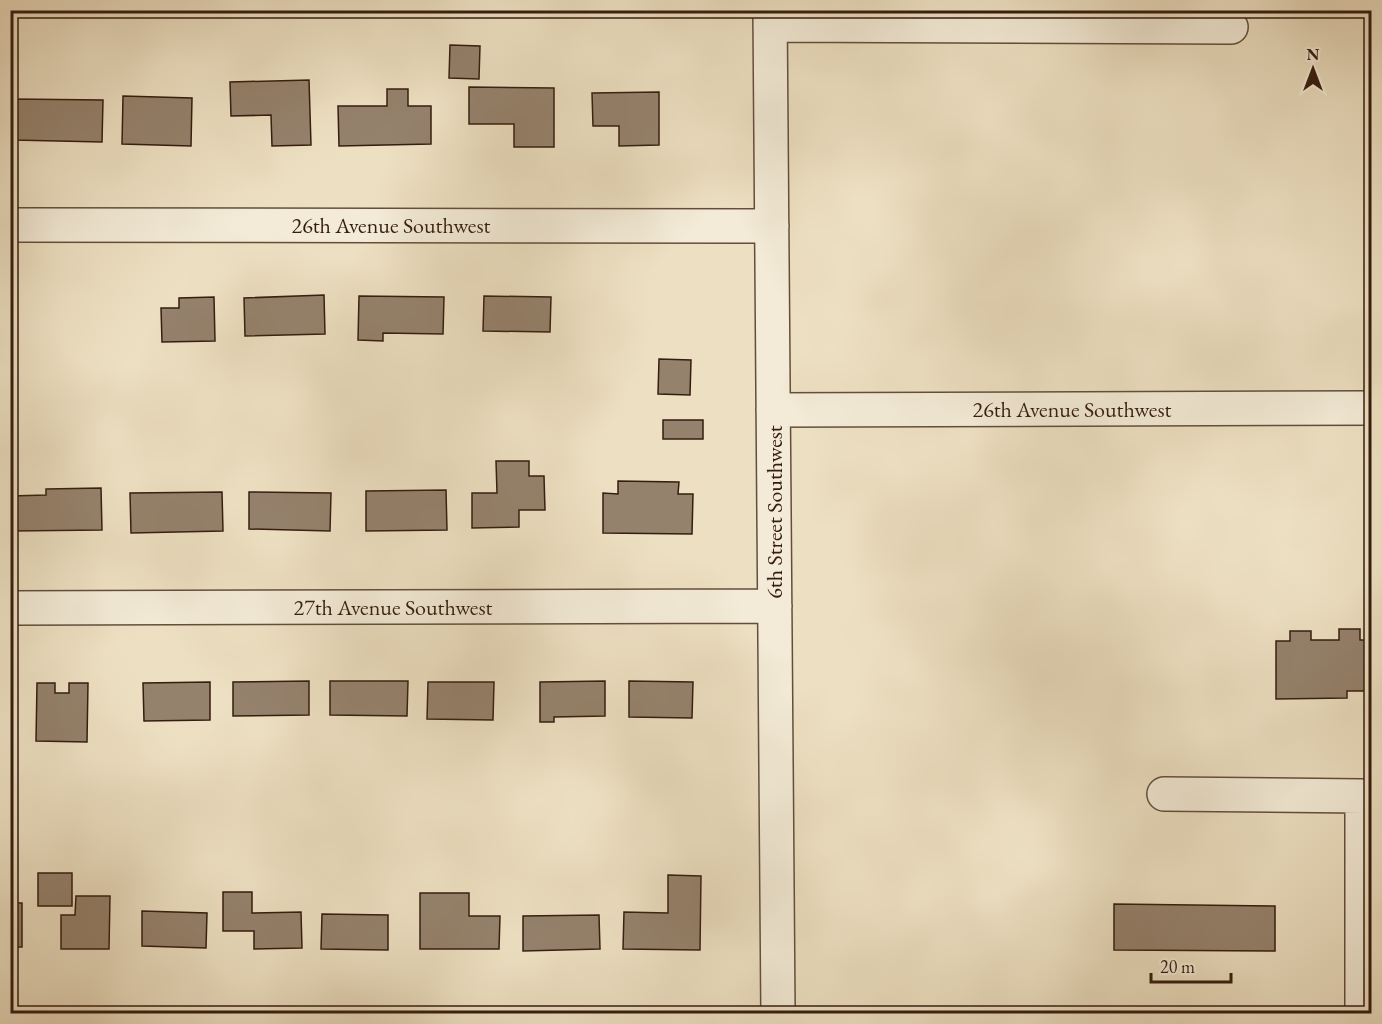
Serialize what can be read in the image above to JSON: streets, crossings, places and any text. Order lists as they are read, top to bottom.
{
  "streets": {
    "street": ["26th Avenue Southwest", "6th Street Southwest", "27th Avenue Southwest"]
  },
  "crossings": [
    ["26th Avenue Southwest", "6th Street Southwest"],
    ["6th Street Southwest", "27th Avenue Southwest"]
  ],
  "scale_bar": "20 m",
  "north": "top"
}
